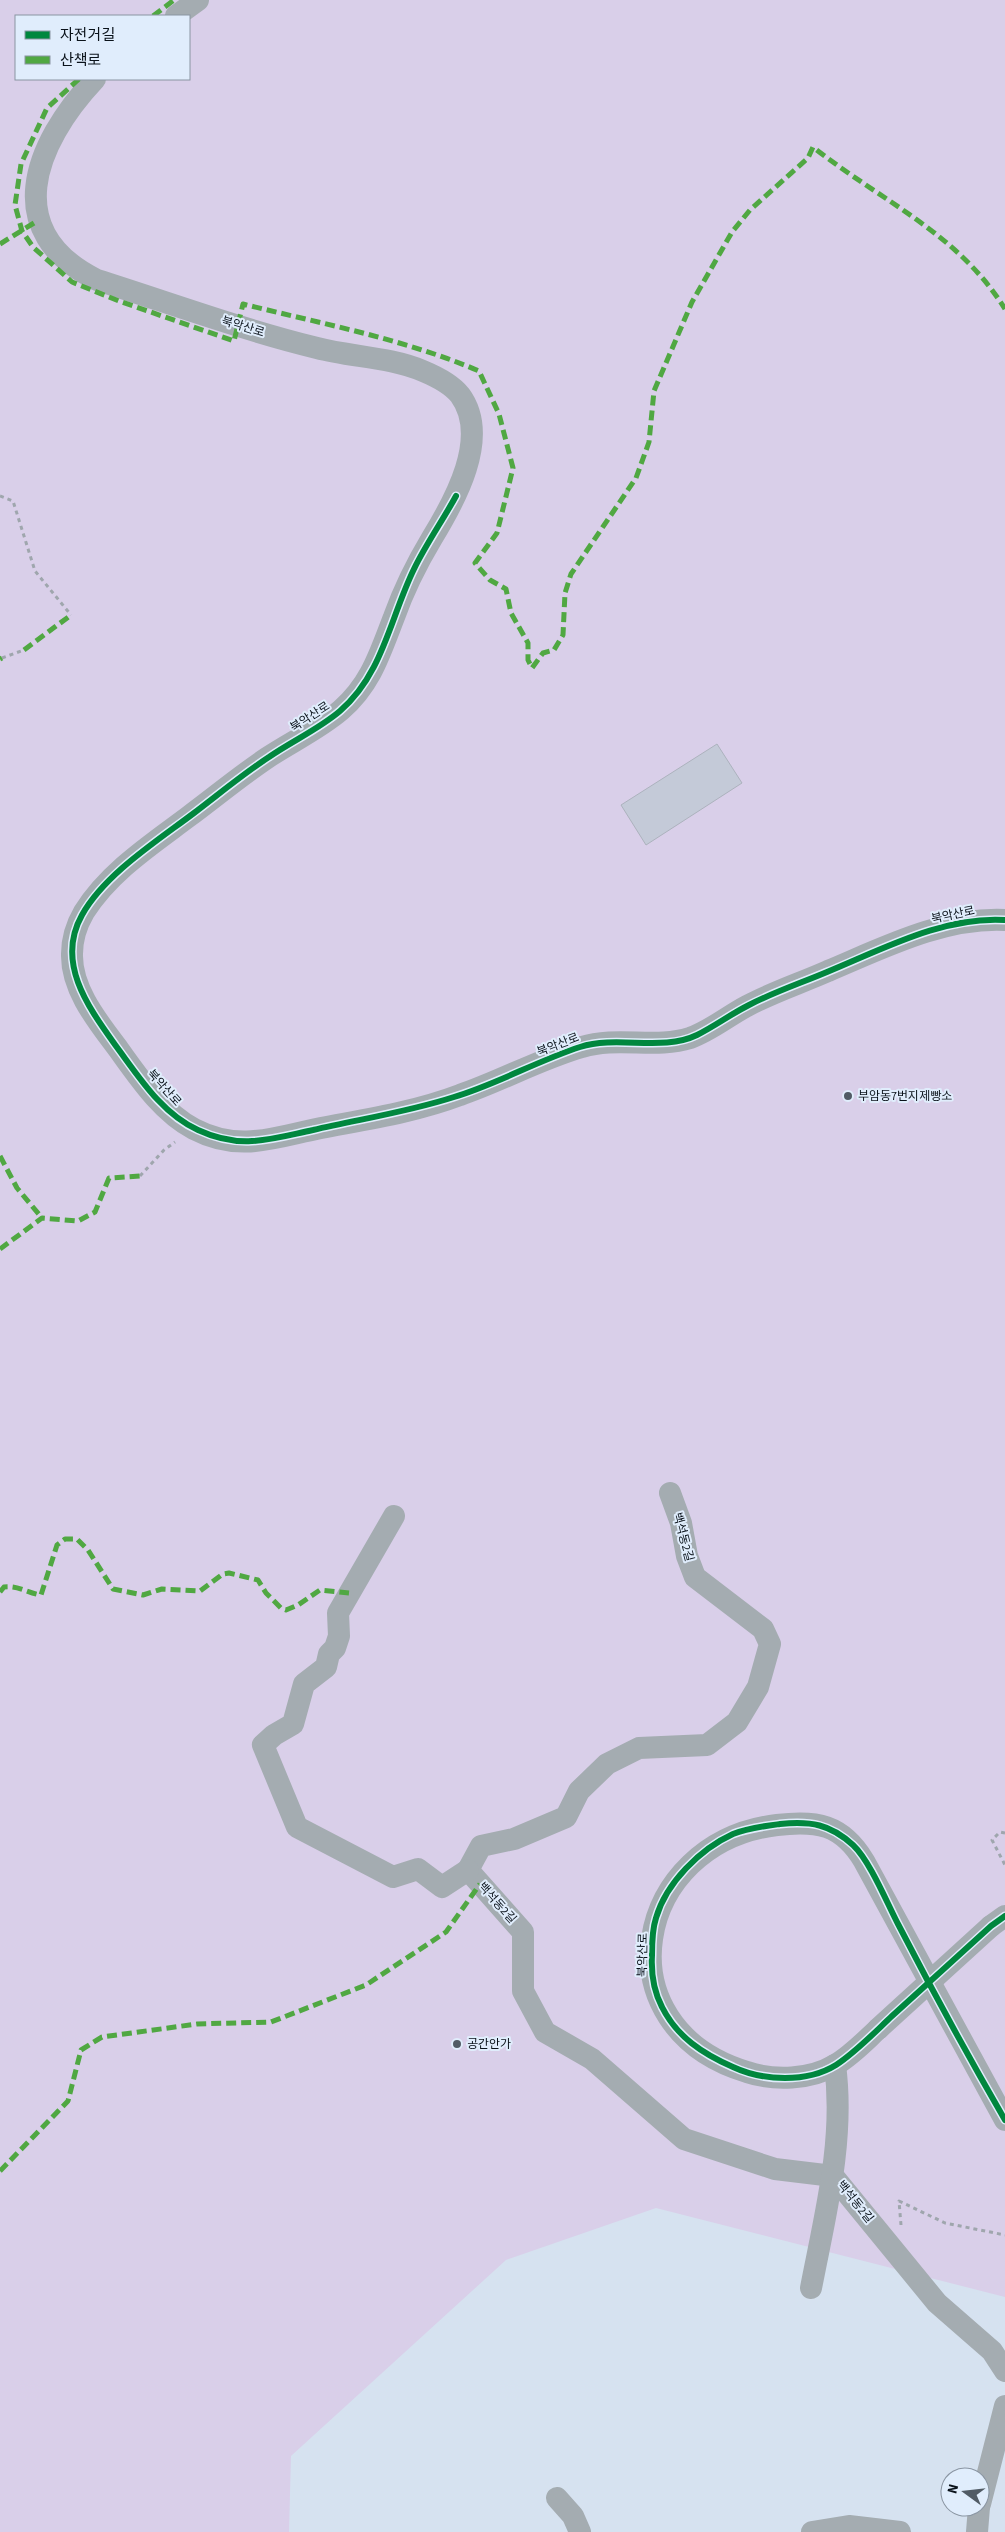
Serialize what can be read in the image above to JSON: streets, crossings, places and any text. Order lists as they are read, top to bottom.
{
  "streets": {
    "street": ["북악산로", "백석동2길"]
  },
  "places": ["부암동7번지제빵소", "공간안가"],
  "legend": ["자전거길", "산책로"],
  "north": "left"
}
